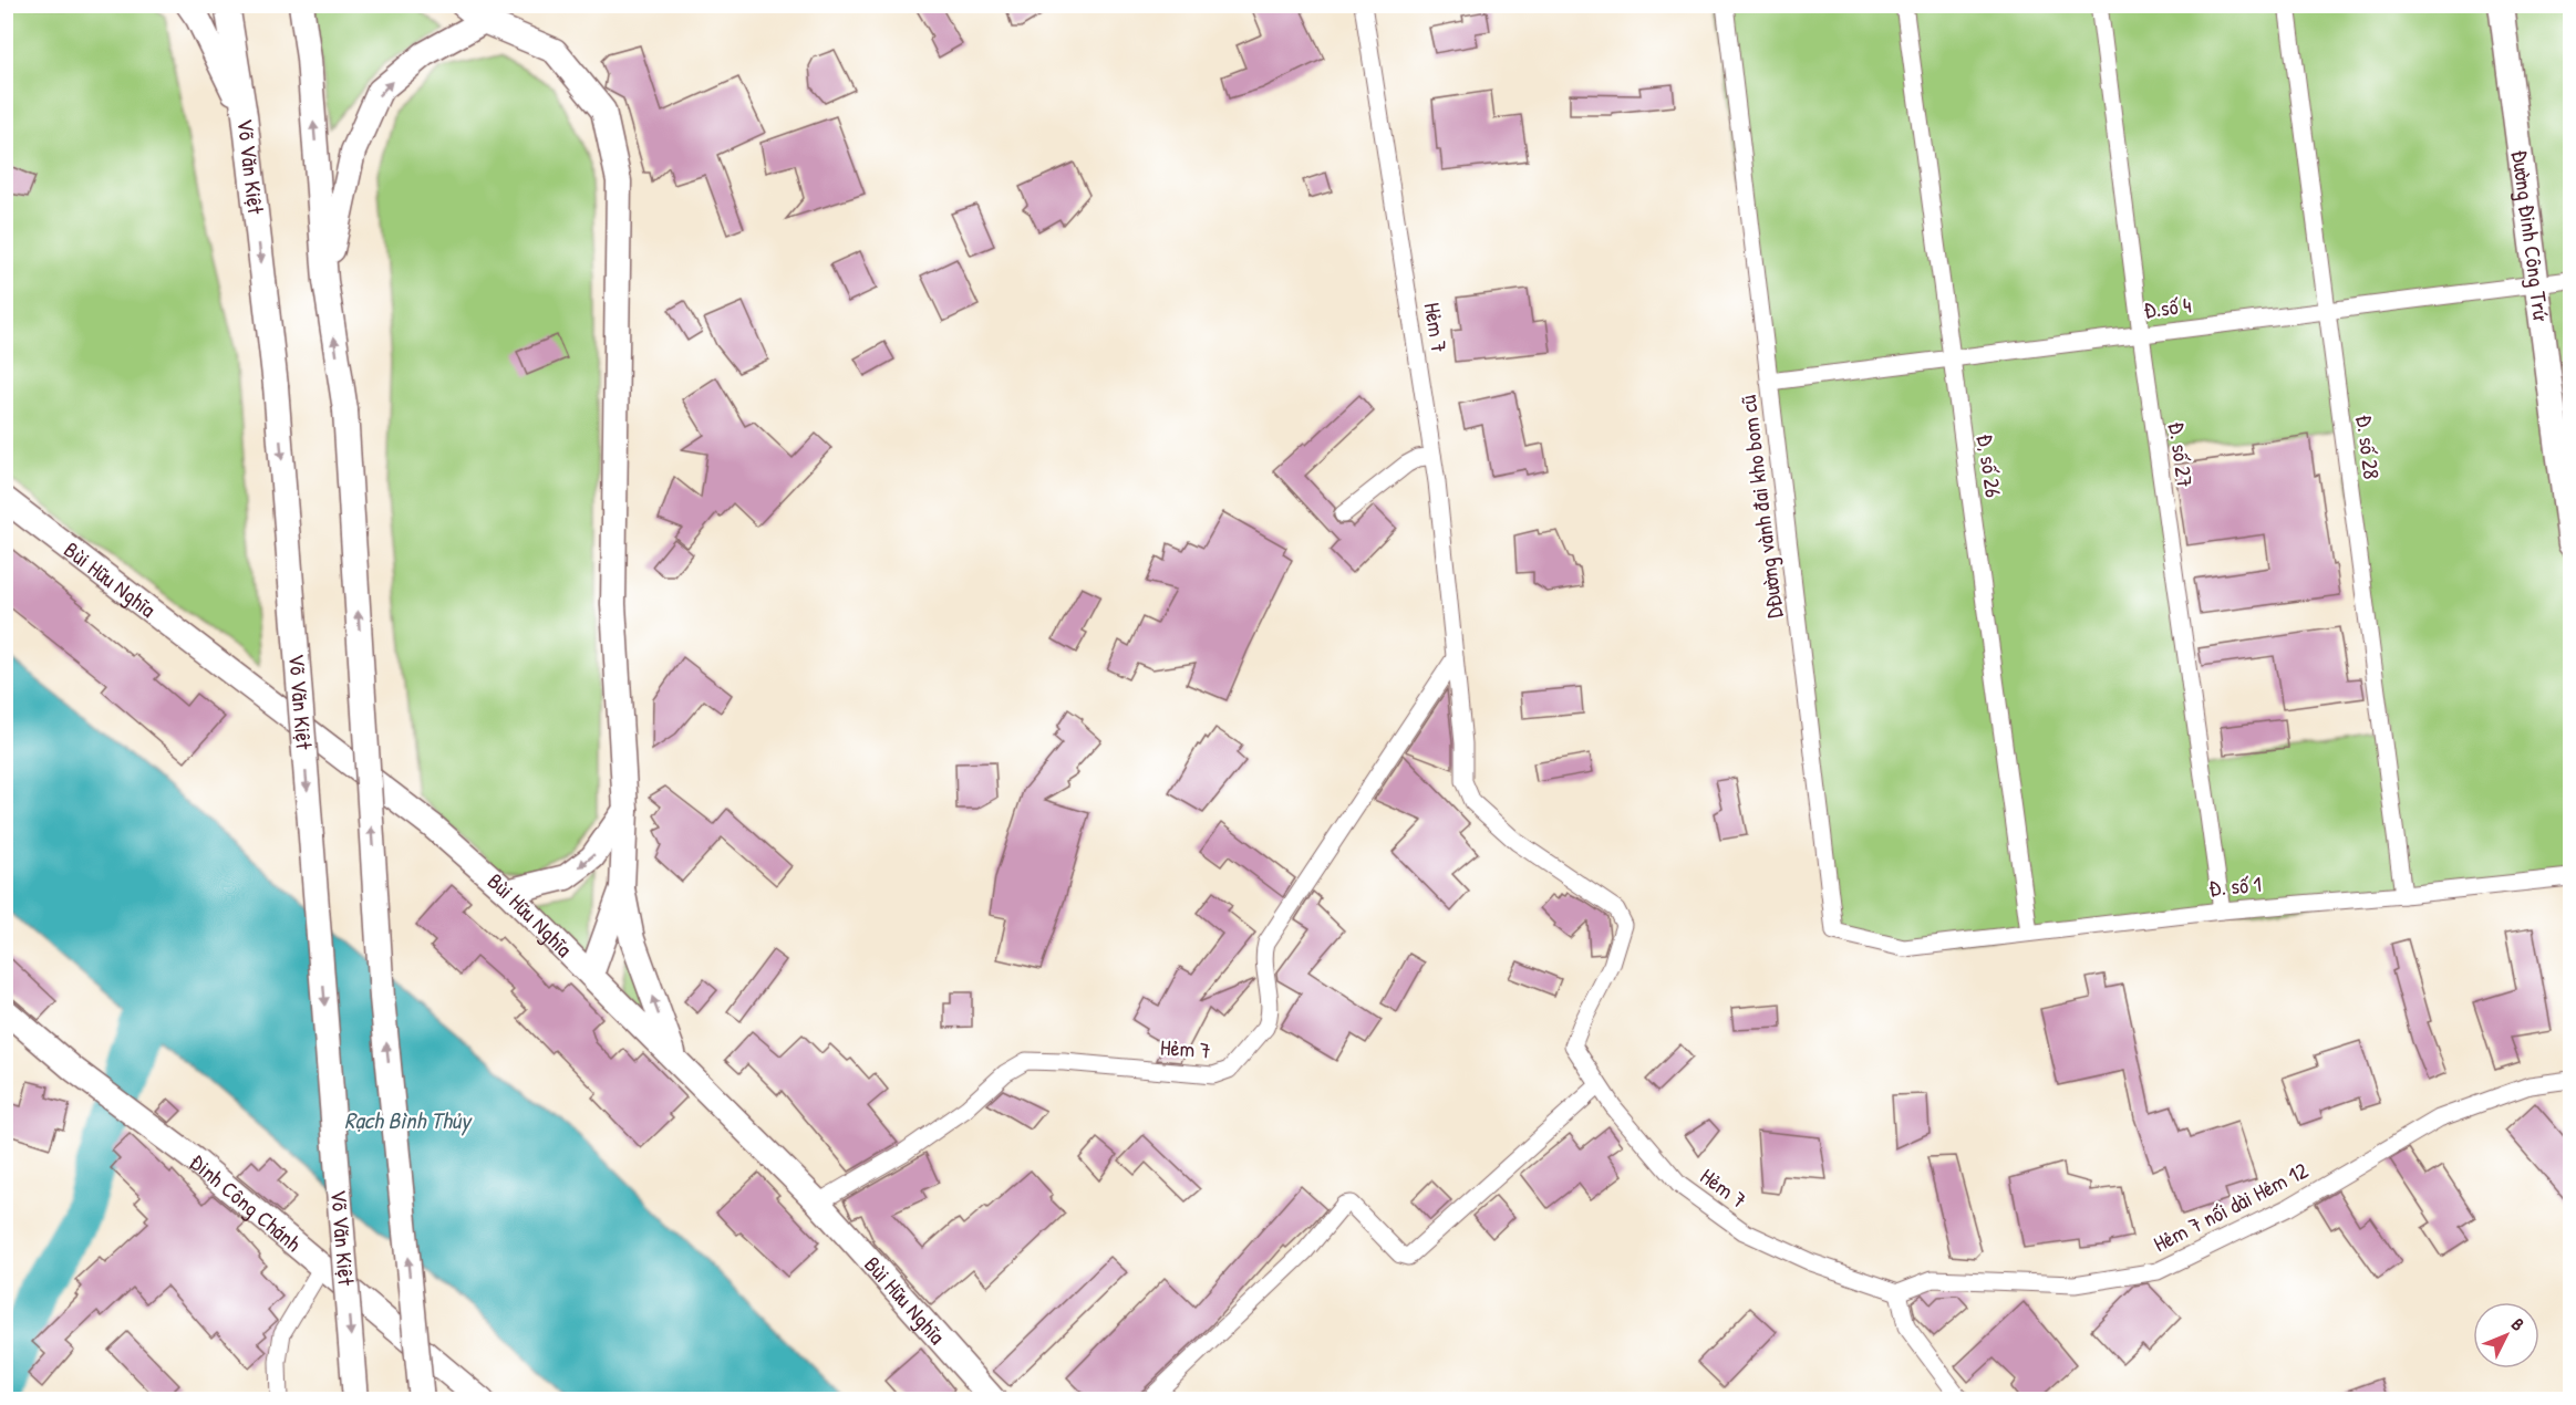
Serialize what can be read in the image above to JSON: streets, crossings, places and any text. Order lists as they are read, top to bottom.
{
  "streets": {
    "main road": [
      "Võ Văn Kiệt",
      "Đường Đinh Công Trứ",
      "Bùi Hữu Nghĩa",
      "Đinh Công Chánh"
    ],
    "street": [
      "Đ.số 4",
      "Hẻm 7",
      "Đ. số 28",
      "Đ. số 27",
      "Đ, số 26",
      "DĐường vành đai kho bom cũ",
      "Đ. số 1",
      "Hẻm 7 nối dài Hẻm 12"
    ]
  },
  "crossings": [
    ["Đường Đinh Công Trứ", "Đ.số 4"],
    ["Đ.số 4", "Đ. số 28"],
    ["Đ.số 4", "Đ. số 27"],
    ["Đ.số 4", "Đ, số 26"],
    ["Đ.số 4", "DĐường vành đai kho bom cũ"],
    ["Hẻm 7", "Bùi Hữu Nghĩa"],
    ["Hẻm 7", "Hẻm 7 nối dài Hẻm 12"],
    ["Đ. số 28", "Đ. số 1"],
    ["Đ. số 27", "Đ. số 1"],
    ["Đ, số 26", "Đ. số 1"],
    ["DĐường vành đai kho bom cũ", "Đ. số 1"]
  ],
  "water": ["Rạch Bình Thủy"],
  "north": "top right"
}
